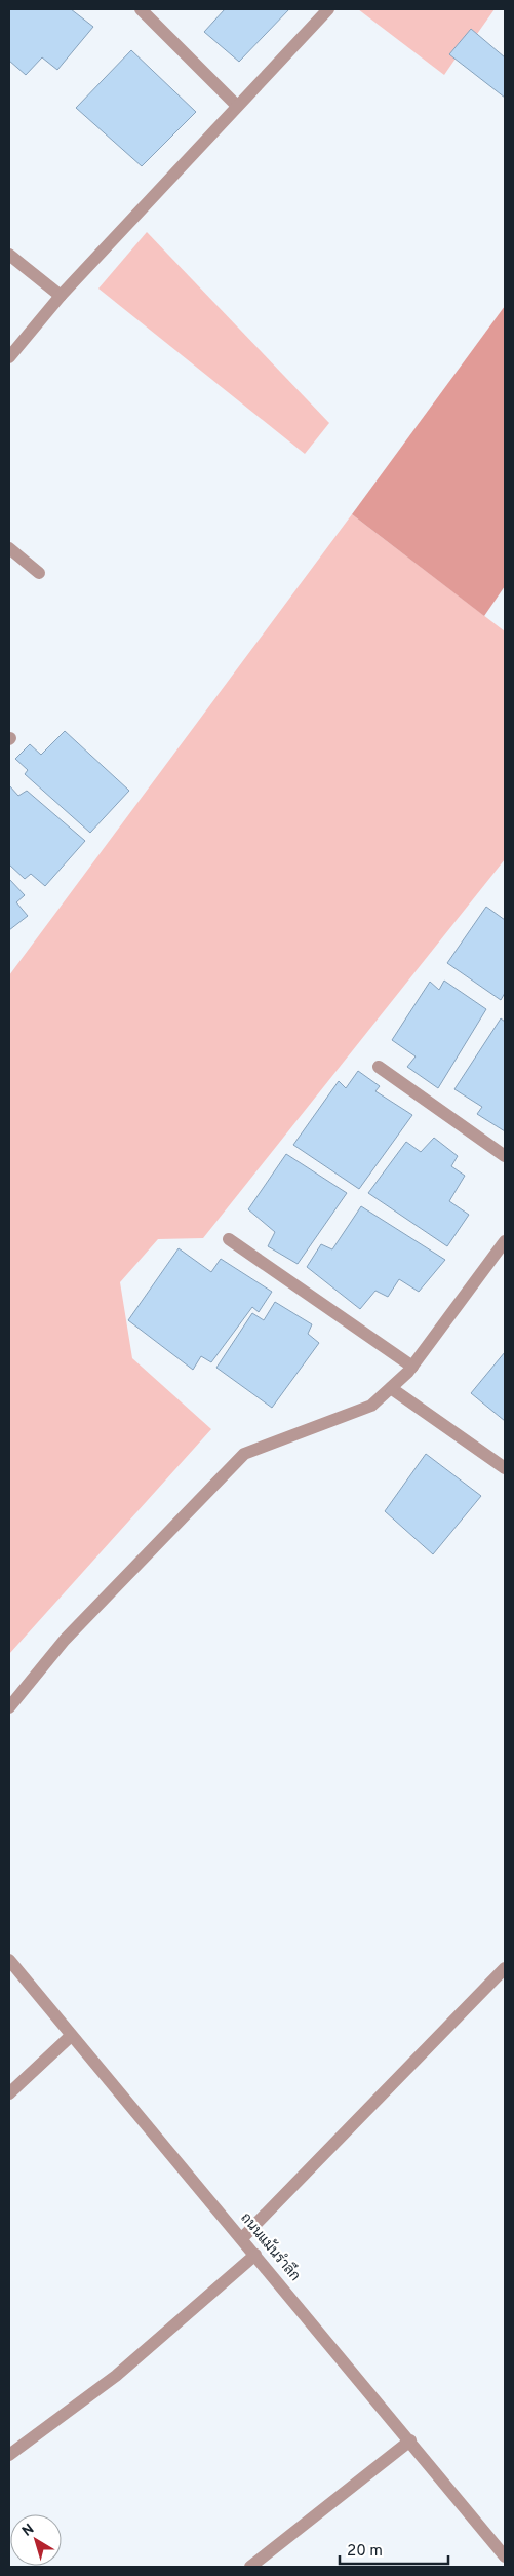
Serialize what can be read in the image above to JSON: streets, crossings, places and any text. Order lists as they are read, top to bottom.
{
  "streets": {
    "street": ["ถนนแม้นรำลึก"]
  },
  "scale_bar": "20 m",
  "north": "top left"
}
